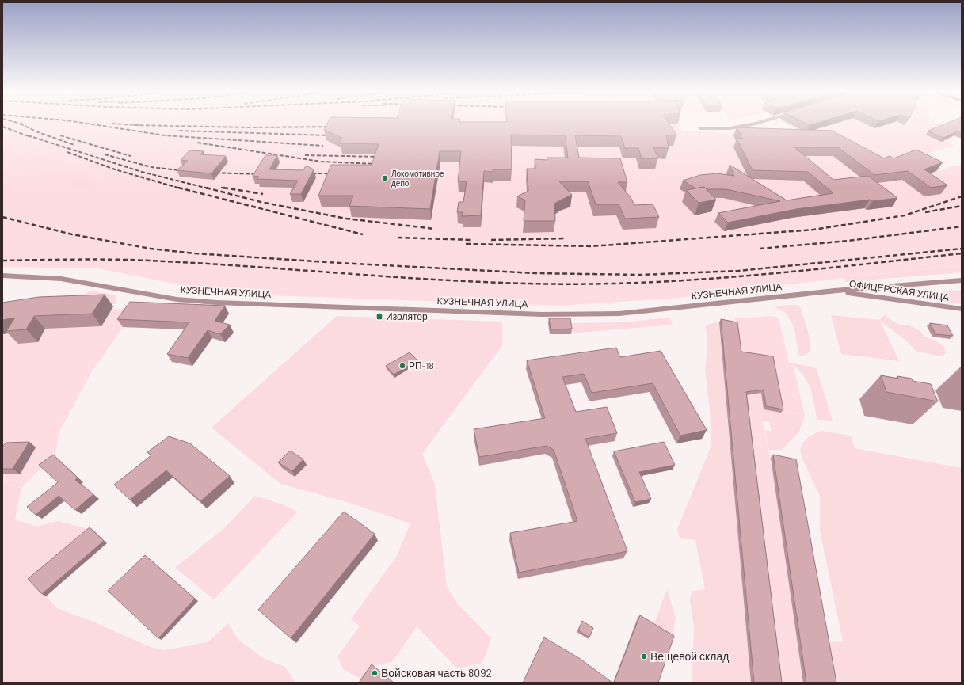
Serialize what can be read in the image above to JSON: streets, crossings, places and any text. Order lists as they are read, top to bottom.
{
  "streets": {
    "street": ["ОФИЦЕРСКАЯ УЛИЦА", "КУЗНЕЧНАЯ УЛИЦА"]
  },
  "crossings": [
    ["ОФИЦЕРСКАЯ УЛИЦА", "КУЗНЕЧНАЯ УЛИЦА"]
  ],
  "places": {
    "other": [
      "Локомотивное депо",
      "РП-18",
      "Вещевой склад",
      "Войсковая часть 8092"
    ],
    "transit": ["Изолятор"]
  }
}
